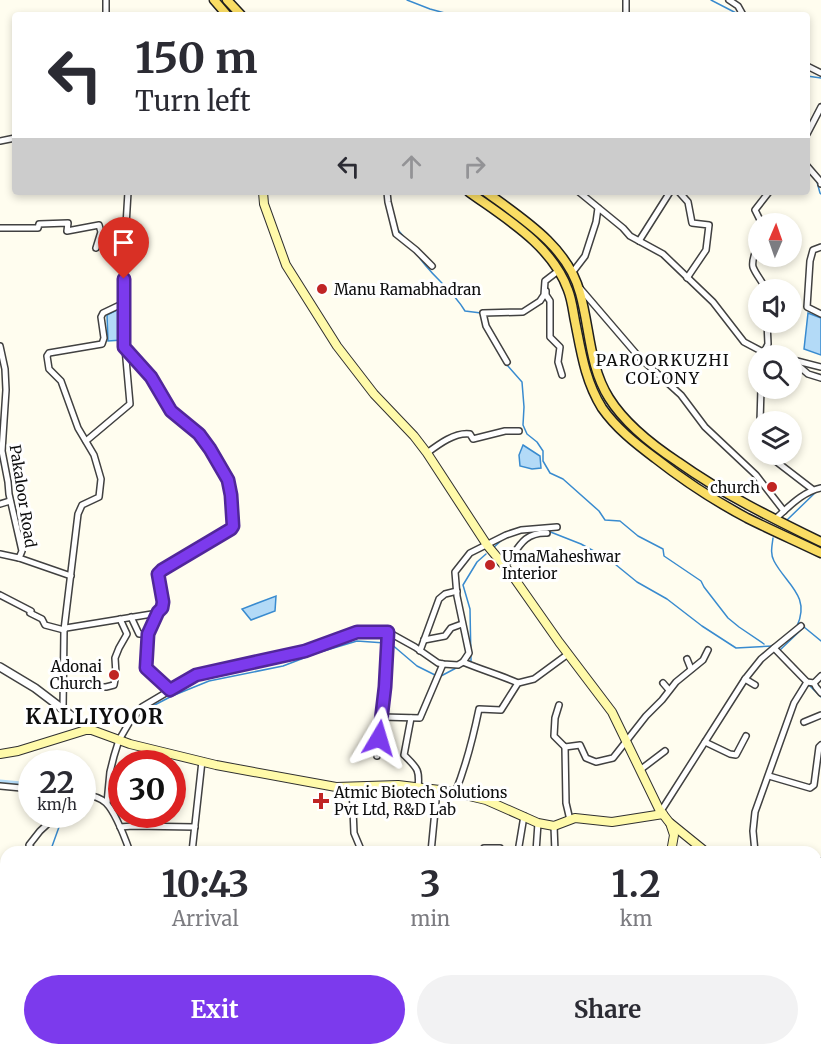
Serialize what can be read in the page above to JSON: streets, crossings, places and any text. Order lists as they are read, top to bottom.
{
  "streets": {
    "street": ["Pakaloor Road"]
  },
  "districts": ["PAROORKUZHI COLONY", "KALLIYOOR"],
  "places": {
    "other": [
      "Manu Ramabhadran",
      "church",
      "UmaMaheshwar Interior",
      "Adonai Church"
    ],
    "health": ["Atmic Biotech Solutions Pvt Ltd, R&D Lab"]
  },
  "north": "top",
  "page": {
    "turn": ["150 m", "Turn left"],
    "speed": "22 km/h",
    "limit": "30",
    "eta": [
      "10:43",
      "Arrival",
      "3",
      "min",
      "1.2",
      "km"
    ],
    "buttons": ["Exit", "Share"]
  }
}
